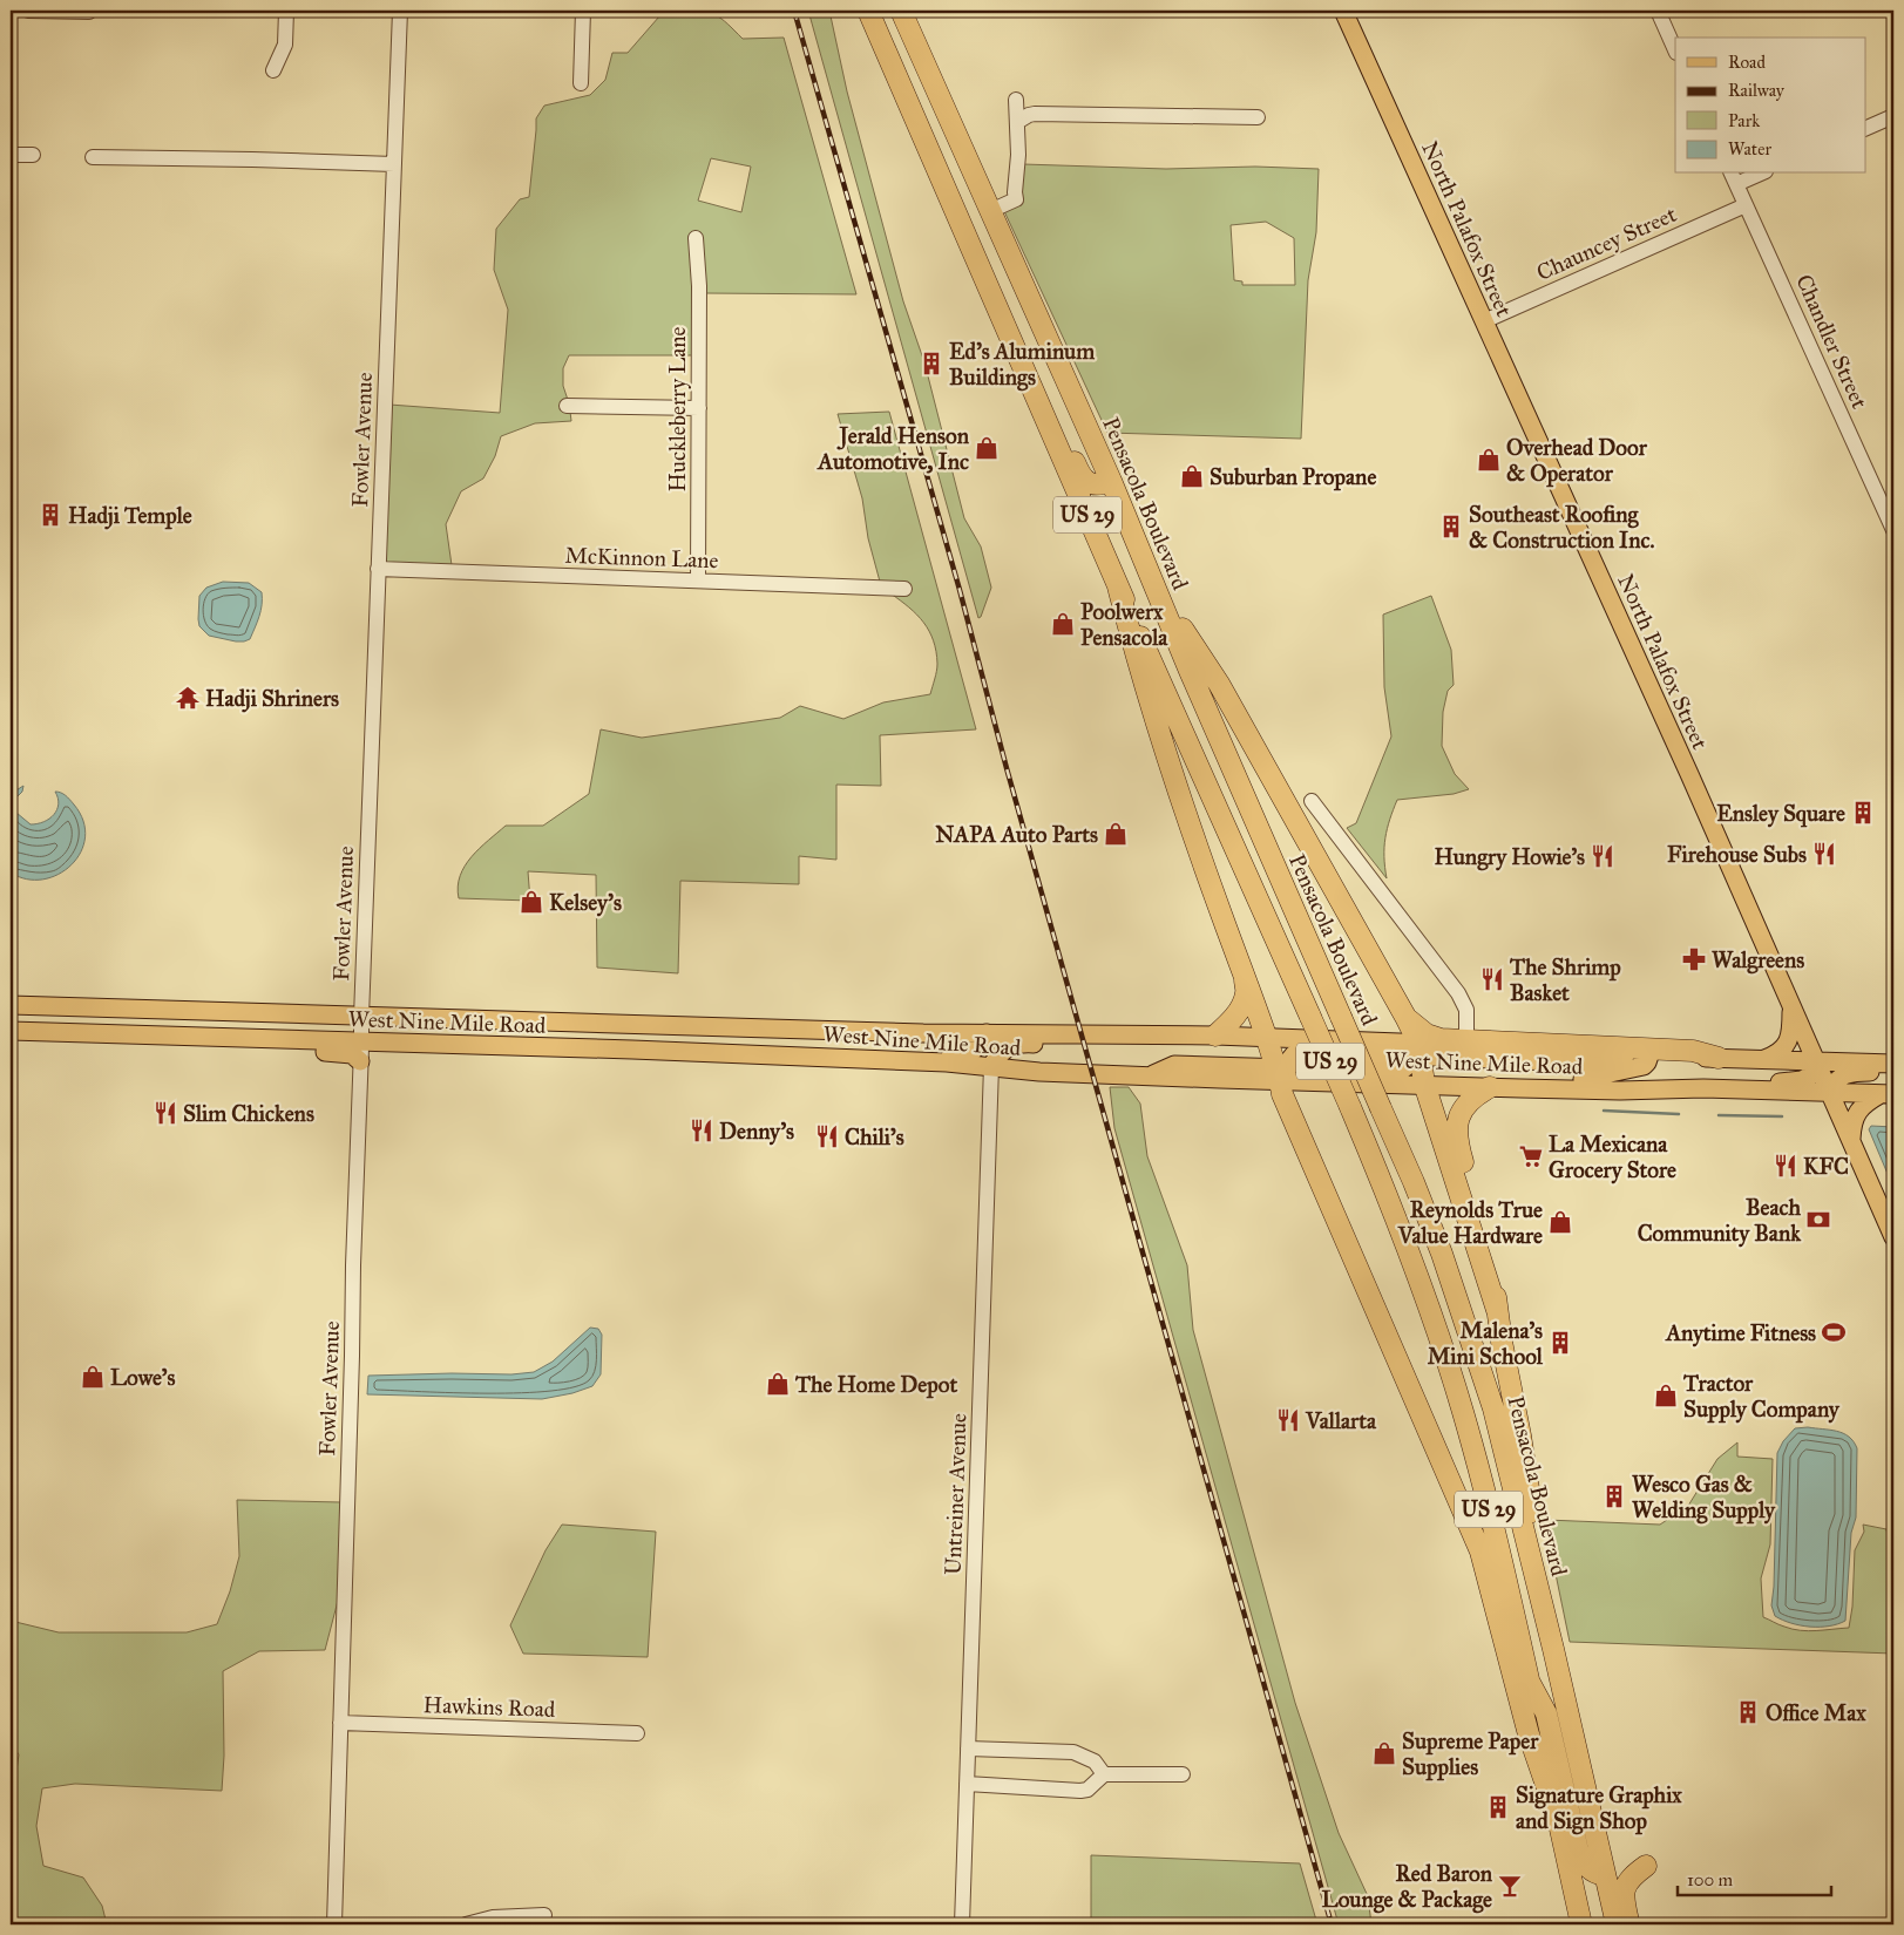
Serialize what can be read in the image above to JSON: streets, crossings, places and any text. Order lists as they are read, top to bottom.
{
  "streets": {
    "highway": ["Pensacola Boulevard", "US 29"],
    "main road": ["North Palafox Street", "West Nine Mile Road"],
    "street": [
      "Chauncey Street",
      "Chandler Street",
      "Huckleberry Lane",
      "Fowler Avenue",
      "McKinnon Lane",
      "Untreiner Avenue",
      "Hawkins Road"
    ]
  },
  "crossings": [
    ["North Palafox Street", "Chauncey Street"],
    ["North Palafox Street", "West Nine Mile Road"],
    ["Chauncey Street", "Chandler Street"],
    ["Huckleberry Lane", "McKinnon Lane"],
    ["Fowler Avenue", "McKinnon Lane"],
    ["Fowler Avenue", "West Nine Mile Road"],
    ["Fowler Avenue", "Hawkins Road"],
    ["West Nine Mile Road", "Untreiner Avenue"]
  ],
  "places": {
    "building": [
      "Ed's Aluminum Buildings",
      "Hadji Temple",
      "Southeast Roofing & Construction Inc.",
      "Ensley Square",
      "Malena's Mini School",
      "Wesco Gas & Welding Supply",
      "Office Max",
      "Signature Graphix and Sign Shop"
    ],
    "shop": [
      "Jerald Henson Automotive, Inc",
      "Overhead Door & Operator",
      "Suburban Propane",
      "Poolwerx Pensacola",
      "NAPA Auto Parts",
      "Kelsey's",
      "Reynolds True Value Hardware",
      "Lowe's",
      "The Home Depot",
      "Tractor Supply Company",
      "Supreme Paper Supplies"
    ],
    "temple": ["Hadji Shriners"],
    "restaurant": [
      "Firehouse Subs",
      "Hungry Howie's",
      "The Shrimp Basket",
      "Slim Chickens",
      "Denny's",
      "Chili's",
      "KFC",
      "Vallarta"
    ],
    "pharmacy": ["Walgreens"],
    "supermarket": ["La Mexicana Grocery Store"],
    "bank": ["Beach Community Bank"],
    "sports": ["Anytime Fitness"],
    "bar": ["Red Baron Lounge & Package"]
  },
  "legend": [
    "Road",
    "Railway",
    "Park",
    "Water"
  ],
  "scale_bar": "100 m"
}
